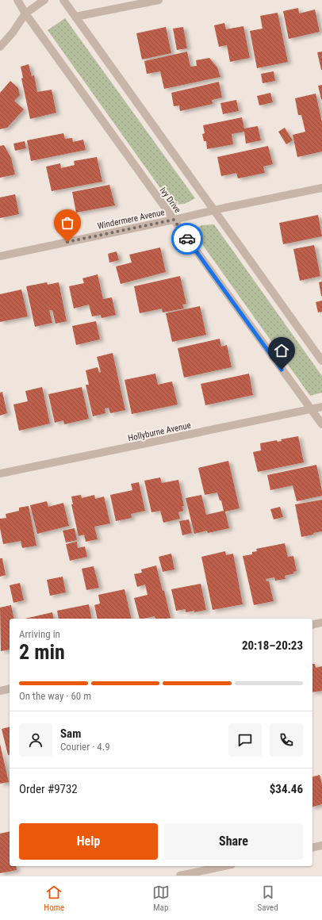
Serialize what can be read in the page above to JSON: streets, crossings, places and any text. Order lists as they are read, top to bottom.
{
  "streets": {
    "street": ["Ivy Drive", "Windermere Avenue", "Hollyburne Avenue"]
  },
  "crossings": [
    ["Ivy Drive", "Windermere Avenue"],
    ["Ivy Drive", "Hollyburne Avenue"]
  ],
  "page": {
    "heading": ["2 min", "Arriving in", "20:18–20:23"],
    "panel": [
      "Sam",
      "Courier · 4.9",
      "Order #9732",
      "$34.46"
    ],
    "bar": "On the way · 60 m",
    "buttons": ["Help", "Share"],
    "tabs": ["Home", "Map", "Saved"]
  }
}
